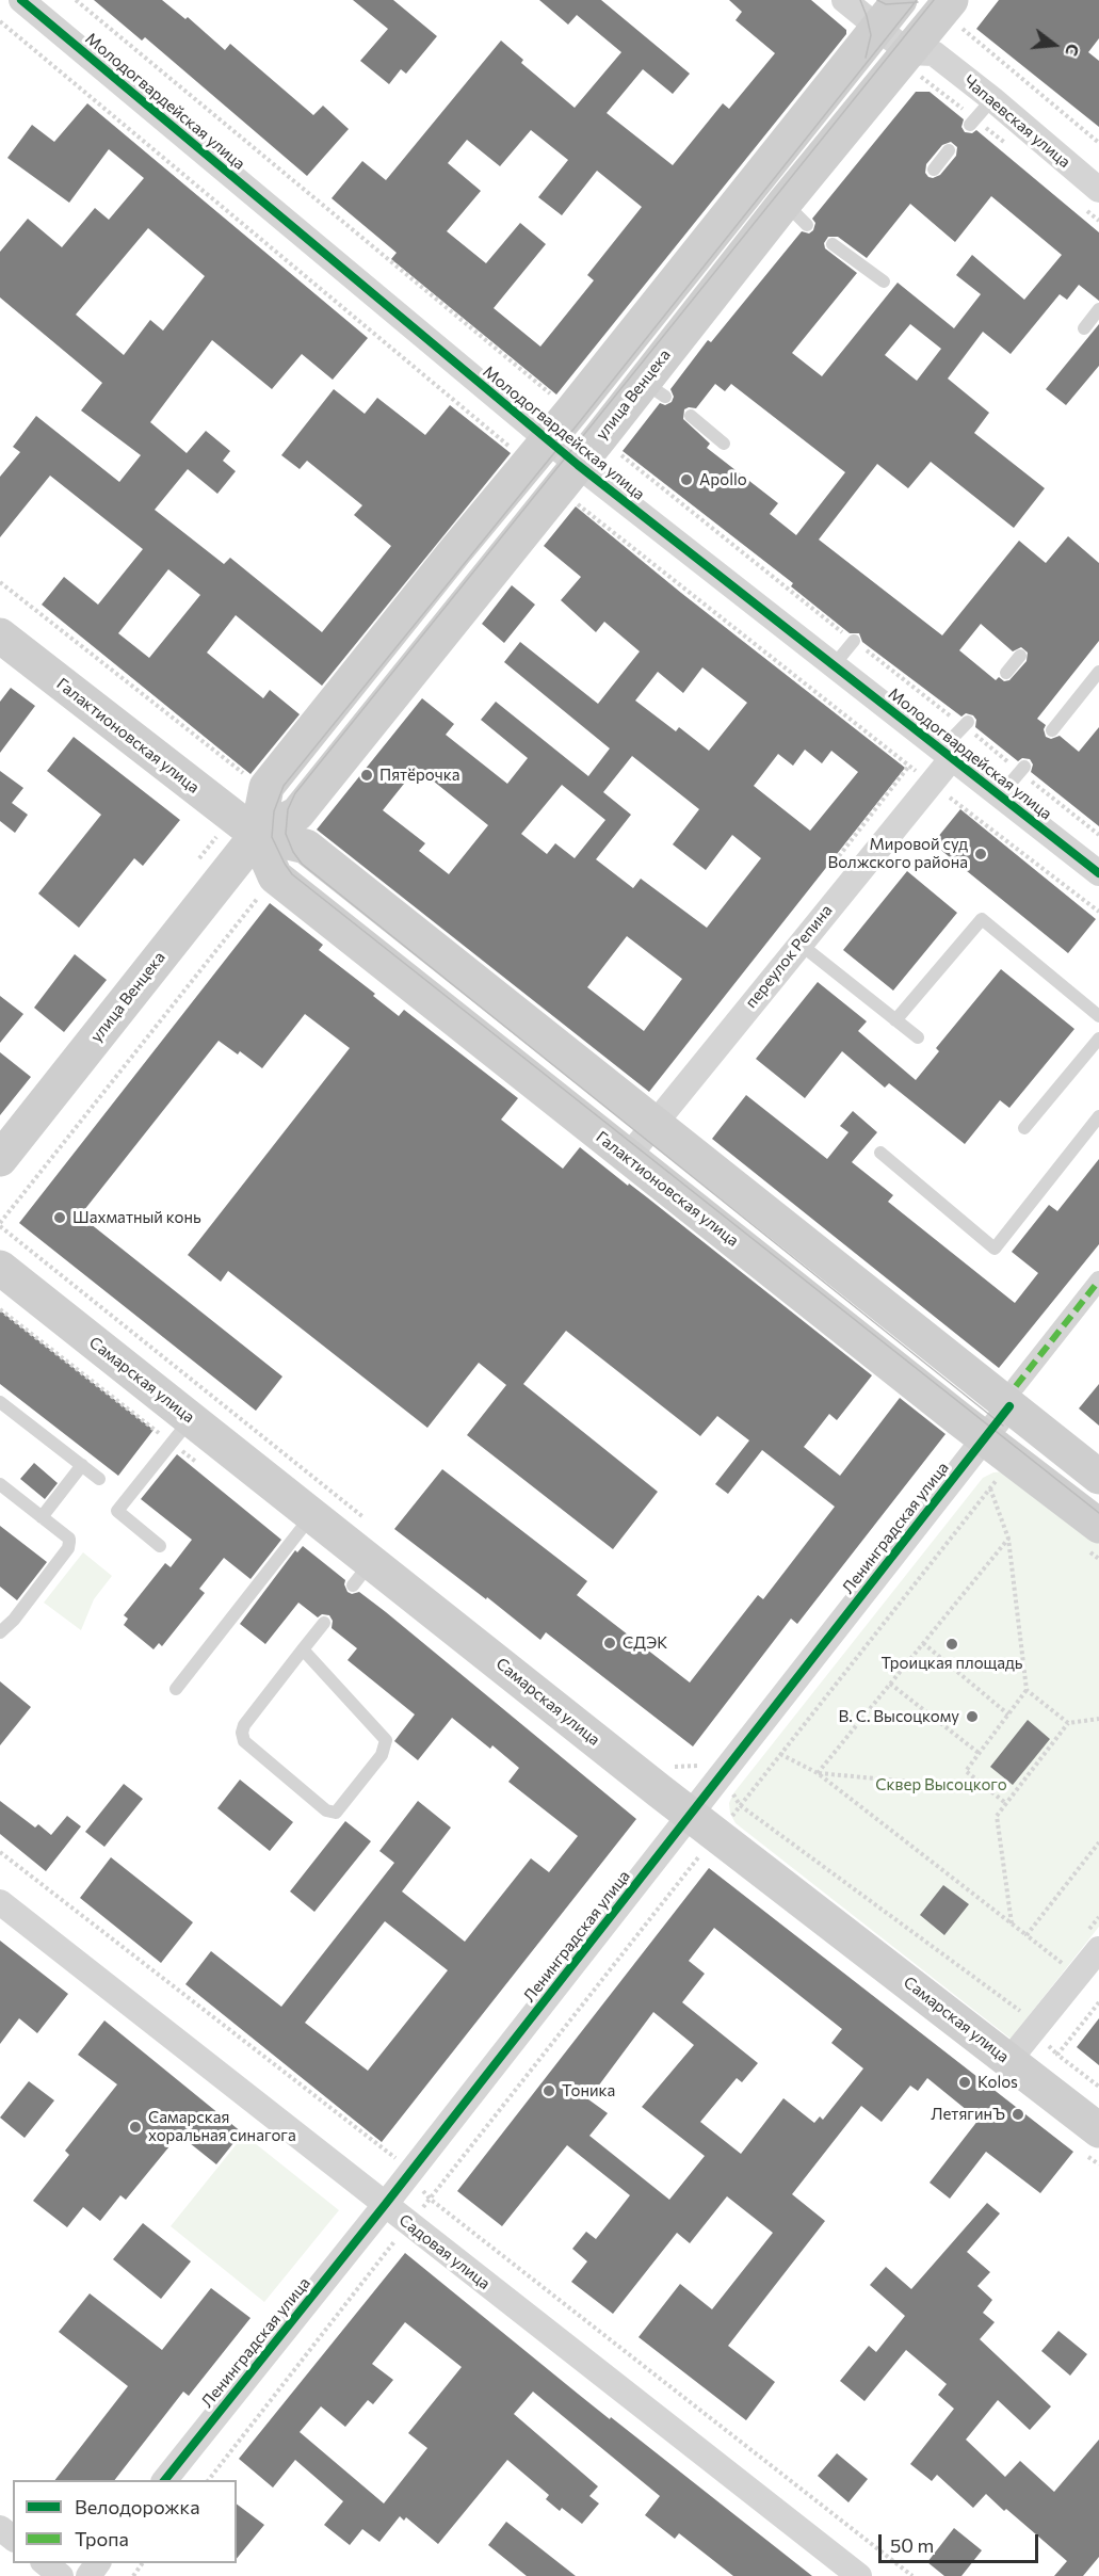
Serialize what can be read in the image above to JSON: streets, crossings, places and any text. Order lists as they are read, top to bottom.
{
  "streets": {
    "main road": ["улица Венцека", "Галактионовская улица", "Самарская улица"],
    "street": [
      "Молодогвардейская улица",
      "Чапаевская улица",
      "переулок Репина",
      "Ленинградская улица",
      "Садовая улица"
    ]
  },
  "crossings": [
    ["Молодогвардейская улица", "улица Венцека"],
    ["Молодогвардейская улица", "переулок Репина"],
    ["Чапаевская улица", "улица Венцека"],
    ["улица Венцека", "Галактионовская улица"],
    ["Галактионовская улица", "переулок Репина"],
    ["Галактионовская улица", "Ленинградская улица"],
    ["Самарская улица", "Ленинградская улица"],
    ["Ленинградская улица", "Садовая улица"]
  ],
  "parks": ["Сквер Высоцкого"],
  "places": [
    "Apollo",
    "Пятёрочка",
    "Мировой суд Волжского района",
    "Шахматный конь",
    "СДЭК",
    "Троицкая площадь",
    "В. С. Высоцкому",
    "Kolos",
    "Тоника",
    "ЛетягинЪ",
    "Самарская хоральная синагога"
  ],
  "legend": ["Велодорожка", "Тропа"],
  "scale_bar": "50 m",
  "north": "right"
}
